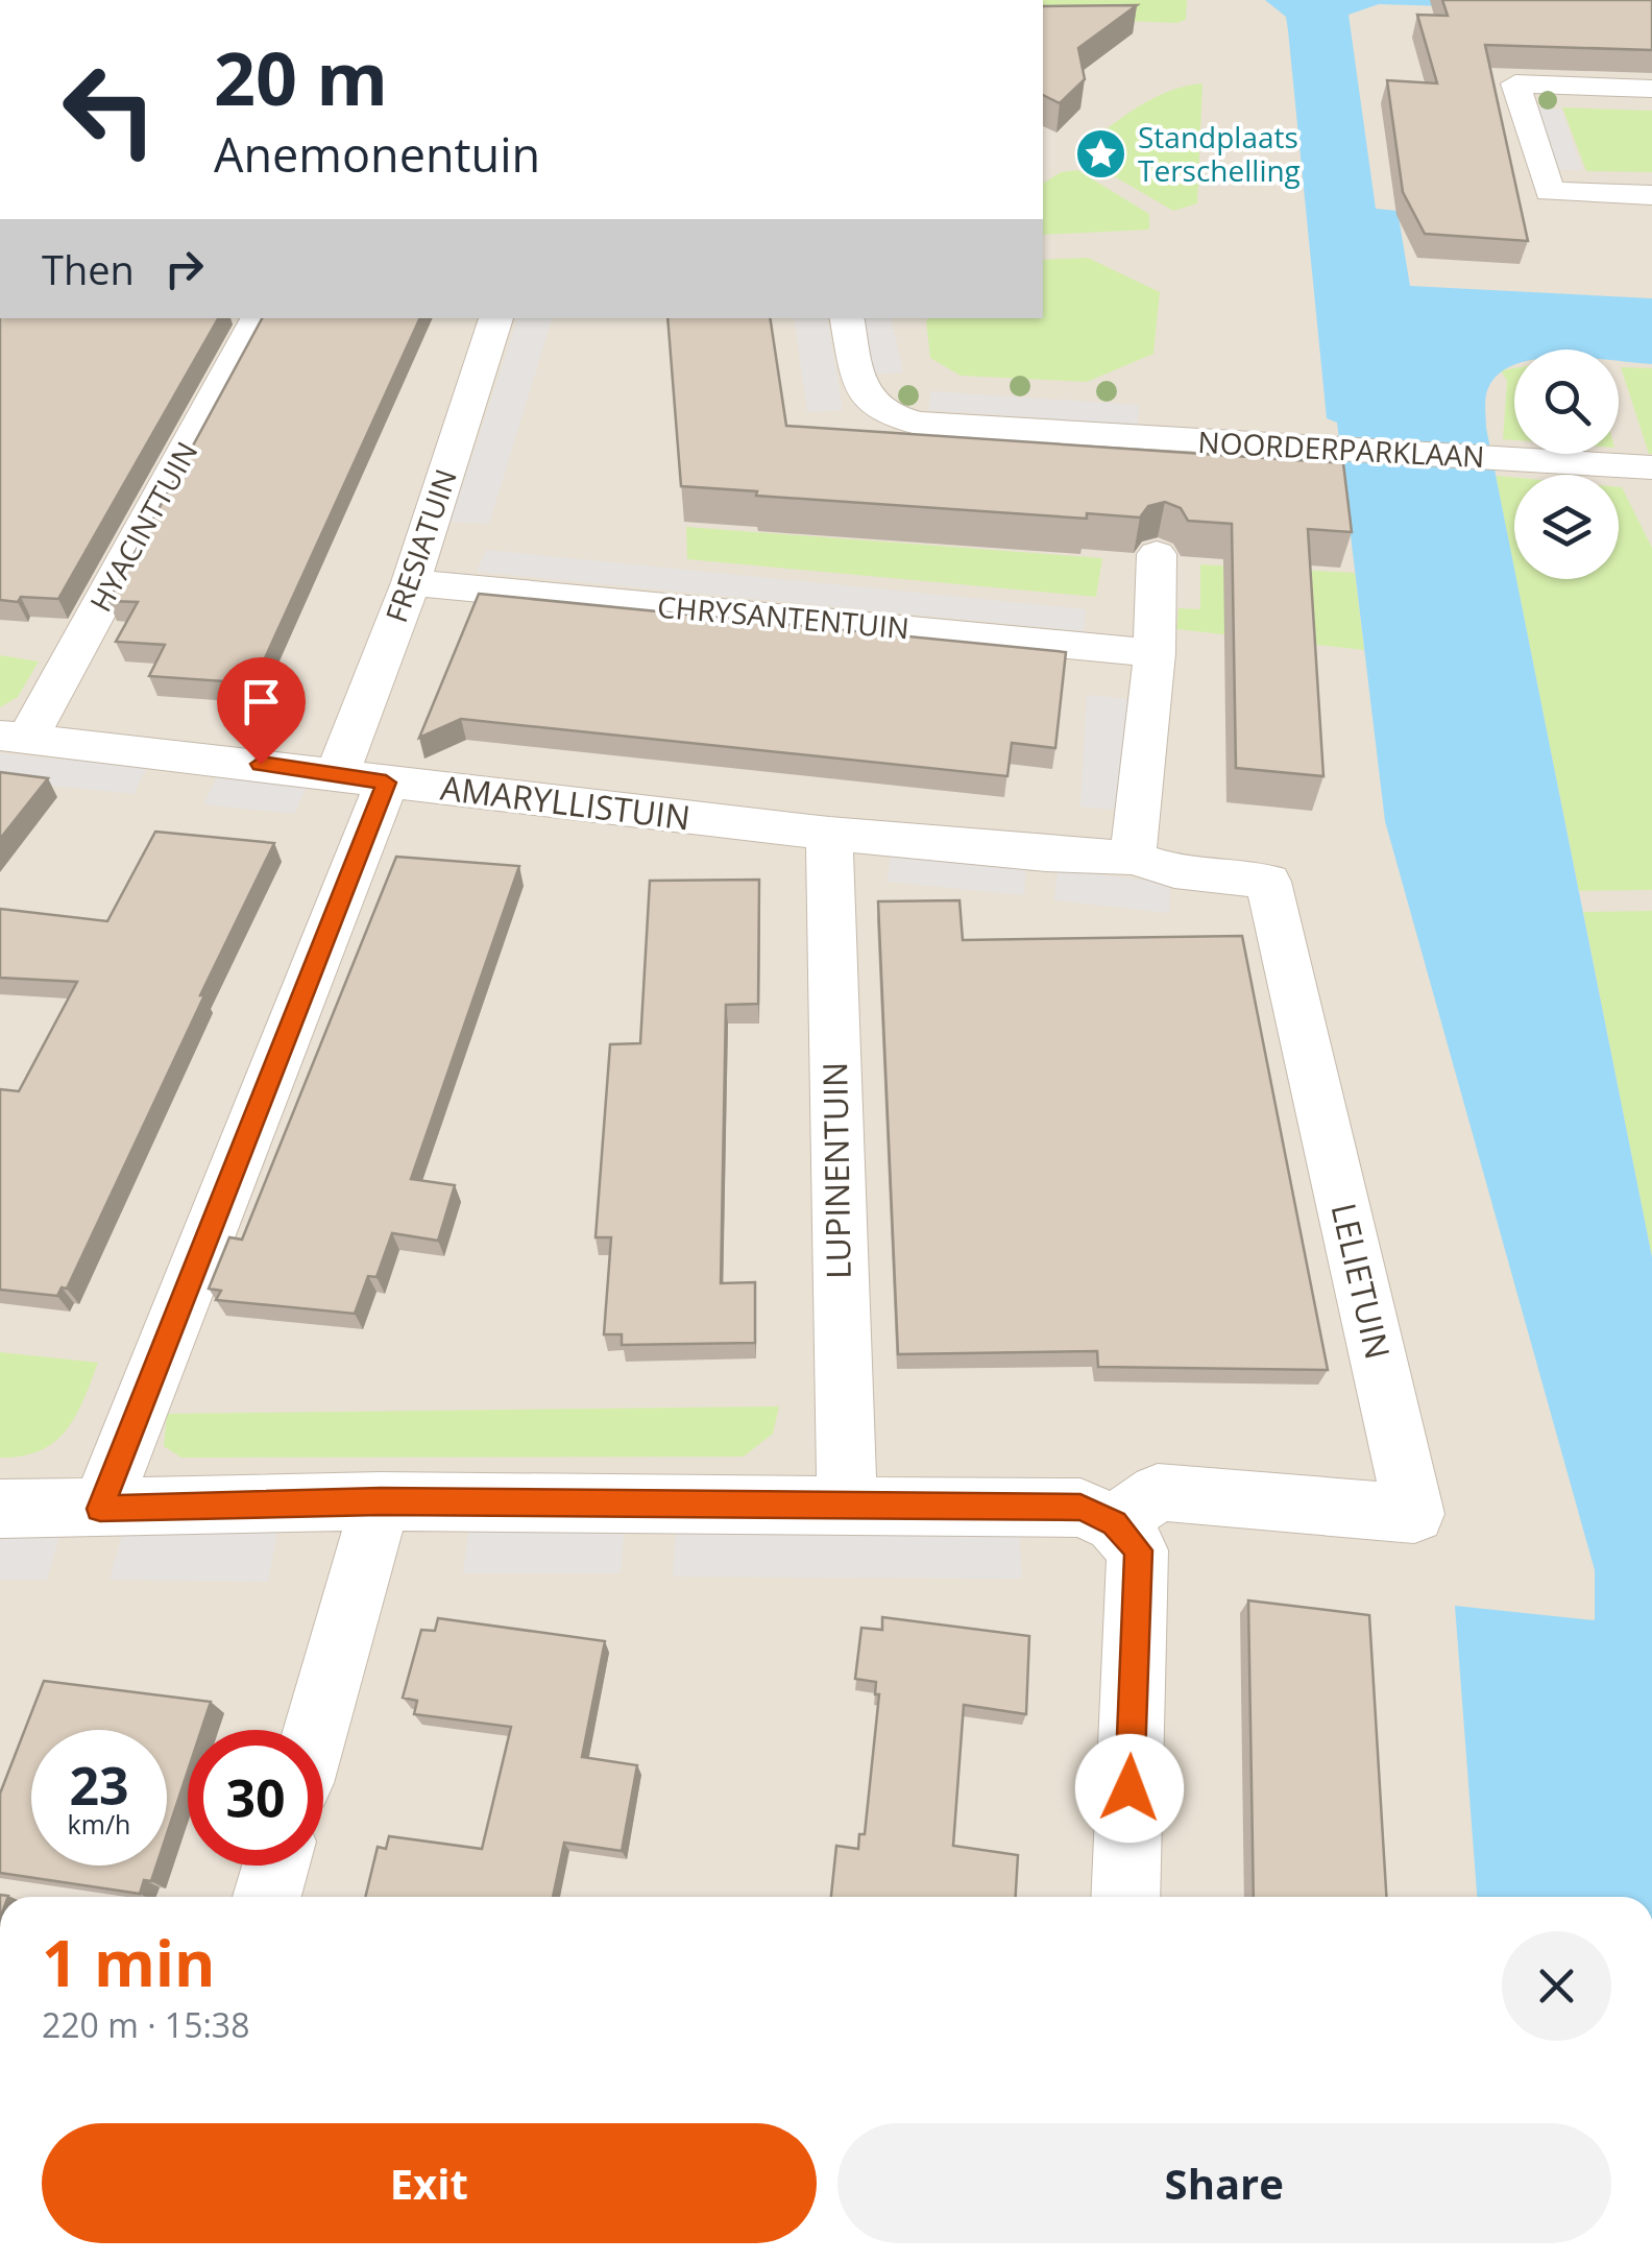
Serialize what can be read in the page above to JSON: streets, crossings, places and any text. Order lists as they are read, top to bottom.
{
  "streets": {
    "street": [
      "NOORDERPARKLAAN",
      "HYACINTTUIN",
      "FRESIATUIN",
      "CHRYSANTENTUIN",
      "AMARYLLISTUIN",
      "LUPINENTUIN",
      "LELIETUIN"
    ]
  },
  "crossings": [
    ["HYACINTTUIN", "AMARYLLISTUIN"],
    ["FRESIATUIN", "CHRYSANTENTUIN"],
    ["FRESIATUIN", "AMARYLLISTUIN"],
    ["AMARYLLISTUIN", "LUPINENTUIN"],
    ["AMARYLLISTUIN", "LELIETUIN"]
  ],
  "places": {
    "place": ["Standplaats Terschelling"]
  },
  "page": {
    "turn": ["20 m", "Anemonentuin"],
    "then": "Then",
    "speed": "23 km/h",
    "limit": "30",
    "heading": ["1 min", "220 m · 15:38"],
    "buttons": ["Exit", "Share"]
  }
}
